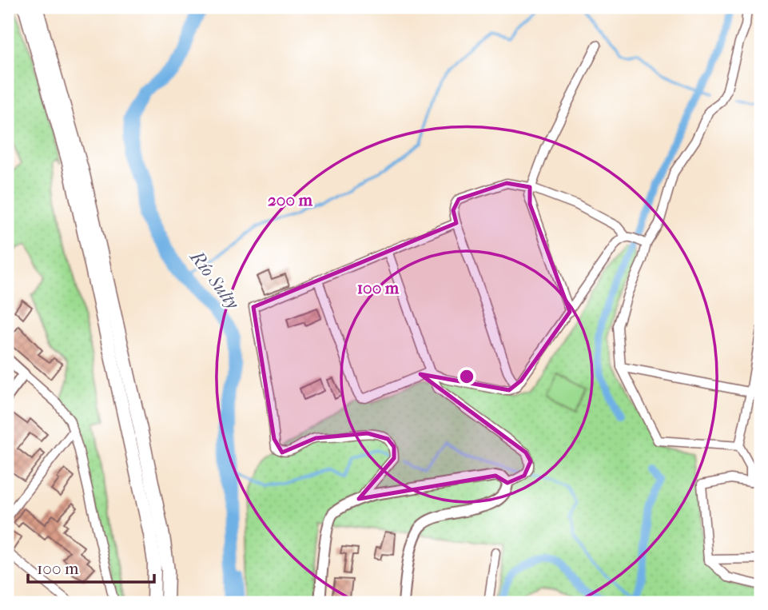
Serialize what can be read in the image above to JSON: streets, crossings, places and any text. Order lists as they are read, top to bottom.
{
  "water": ["Río Sulty"],
  "scale_bar": "100 m",
  "rings": ["200 m", "100 m"]
}
